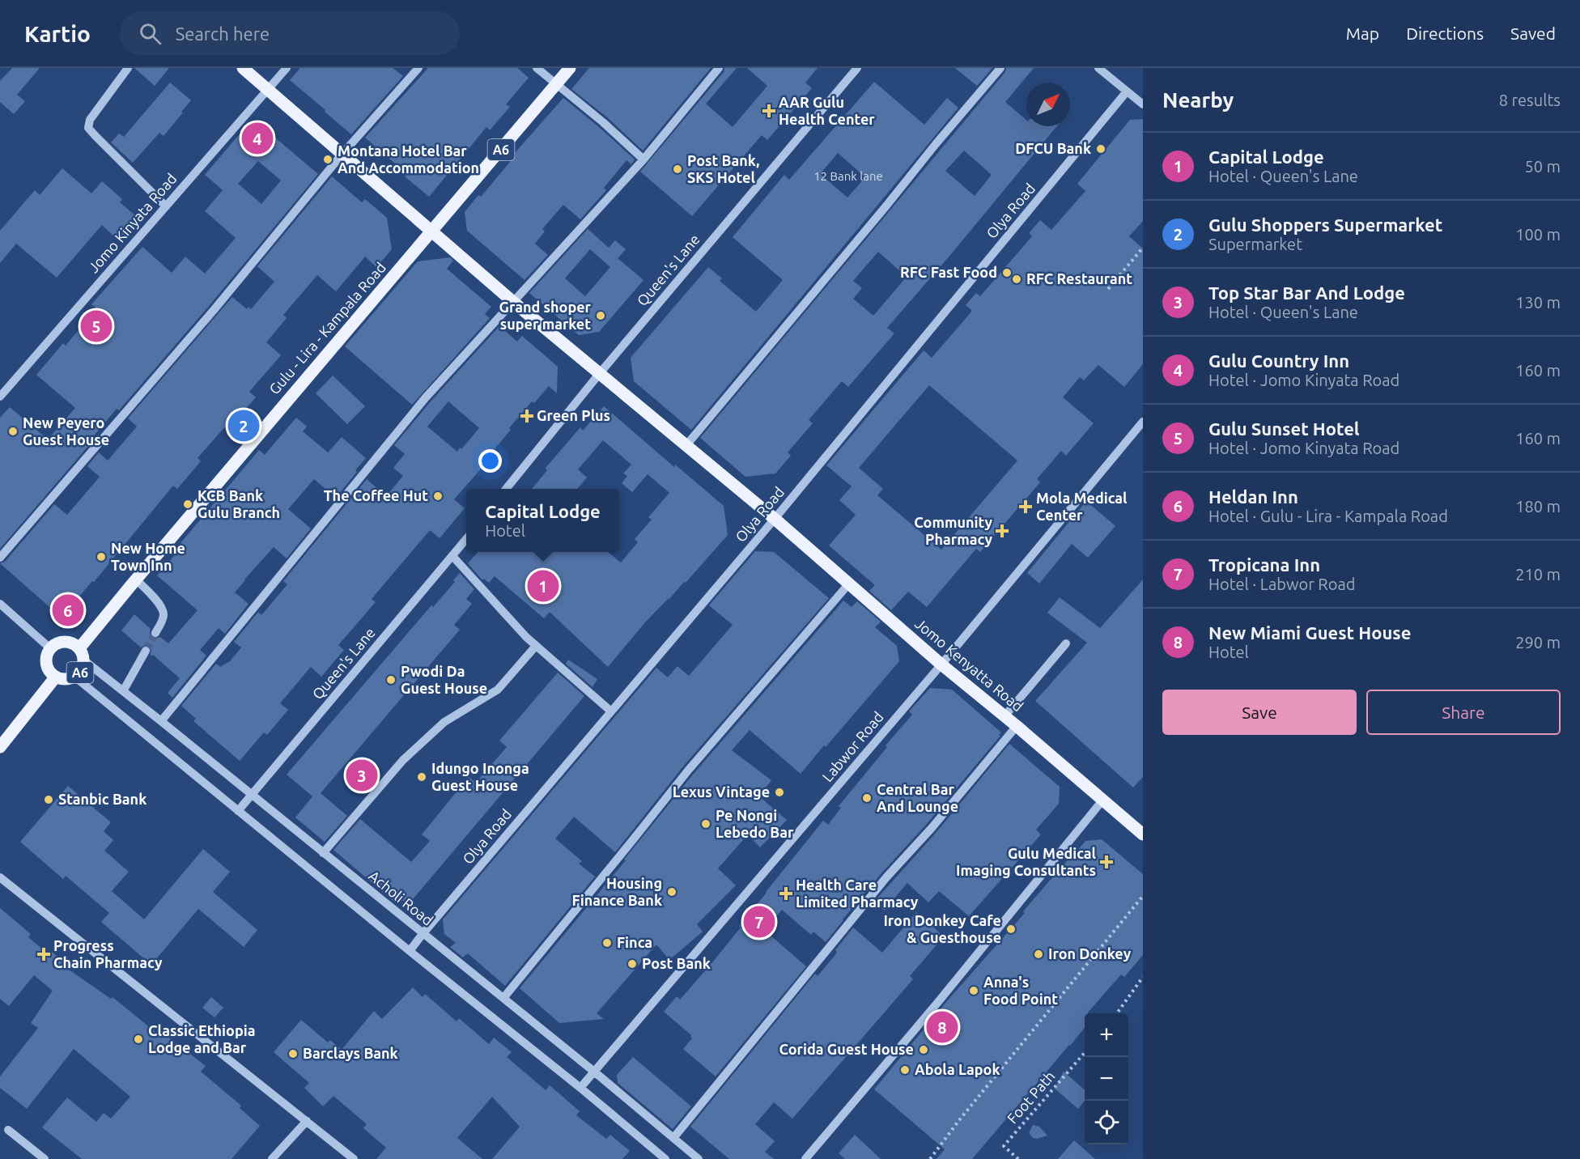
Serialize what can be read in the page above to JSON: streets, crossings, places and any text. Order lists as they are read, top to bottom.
{
  "streets": {
    "main road": ["A6", "Gulu - Lira - Kampala Road", "Jomo Kenyatta Road"],
    "street": [
      "Olya Road",
      "Jomo Kinyata Road",
      "Queen's Lane",
      "Labwor Road",
      "Acholi Road"
    ],
    "path": ["Foot Path"]
  },
  "crossings": [
    ["A6", "Gulu - Lira - Kampala Road"],
    ["A6", "Jomo Kenyatta Road"],
    ["A6", "Acholi Road"],
    ["Olya Road", "Jomo Kenyatta Road"],
    ["Olya Road", "Acholi Road"],
    ["Jomo Kinyata Road", "Jomo Kenyatta Road"],
    ["Queen's Lane", "Jomo Kenyatta Road"],
    ["Queen's Lane", "Acholi Road"],
    ["Gulu - Lira - Kampala Road", "Jomo Kenyatta Road"],
    ["Gulu - Lira - Kampala Road", "Acholi Road"],
    ["Jomo Kenyatta Road", "Labwor Road"],
    ["Labwor Road", "Acholi Road"]
  ],
  "places": {
    "health": [
      "AAR Gulu Health Center",
      "Green Plus",
      "Mola Medical Center",
      "Community Pharmacy",
      "Gulu Medical Imaging Consultants",
      "Health Care Limited Pharmacy",
      "Progress Chain Pharmacy"
    ],
    "other": [
      "DFCU Bank",
      "Montana Hotel Bar And Accommodation",
      "Post Bank, SKS Hotel",
      "RFC Fast Food",
      "RFC Restaurant",
      "Grand shoper super market",
      "New Peyero Guest House",
      "The Coffee Hut",
      "KCB Bank Gulu Branch",
      "New Home Town Inn",
      "Pwodi Da Guest House",
      "Idungo Inonga Guest House",
      "Lexus Vintage",
      "Central Bar And Lounge",
      "Stanbic Bank",
      "Pe Nongi Lebedo Bar",
      "Housing Finance Bank",
      "Iron Donkey Cafe & Guesthouse",
      "Finca",
      "Iron Donkey",
      "Post Bank",
      "Anna's Food Point",
      "Classic Ethiopia Lodge and Bar",
      "Corida Guest House",
      "Barclays Bank",
      "Abola Lapok"
    ]
  },
  "house_numbers": ["12 Bank lane"],
  "north": "top right",
  "page": {
    "header": "Kartio",
    "search": "Search here",
    "nav": ["Map", "Directions", "Saved"],
    "heading": ["Nearby", "8 results"],
    "pins": [
      "4",
      "5",
      "2",
      "1",
      "6",
      "3",
      "7",
      "8"
    ],
    "list": [
      {
        "mark": "1",
        "name": "Capital Lodge",
        "note": "Hotel · Queen's Lane",
        "value": "50 m"
      },
      {
        "mark": "2",
        "name": "Gulu Shoppers Supermarket",
        "note": "Supermarket",
        "value": "100 m"
      },
      {
        "mark": "3",
        "name": "Top Star Bar And Lodge",
        "note": "Hotel · Queen's Lane",
        "value": "130 m"
      },
      {
        "mark": "4",
        "name": "Gulu Country Inn",
        "note": "Hotel · Jomo Kinyata Road",
        "value": "160 m"
      },
      {
        "mark": "5",
        "name": "Gulu Sunset Hotel",
        "note": "Hotel · Jomo Kinyata Road",
        "value": "160 m"
      },
      {
        "mark": "6",
        "name": "Heldan Inn",
        "note": "Hotel · Gulu - Lira - Kampala Road",
        "value": "180 m"
      },
      {
        "mark": "7",
        "name": "Tropicana Inn",
        "note": "Hotel · Labwor Road",
        "value": "210 m"
      },
      {
        "mark": "8",
        "name": "New Miami Guest House",
        "note": "Hotel",
        "value": "290 m"
      }
    ],
    "popup": ["Capital Lodge", "Hotel"],
    "buttons": ["Save", "Share"],
    "map_buttons": ["+", "−"]
  }
}
